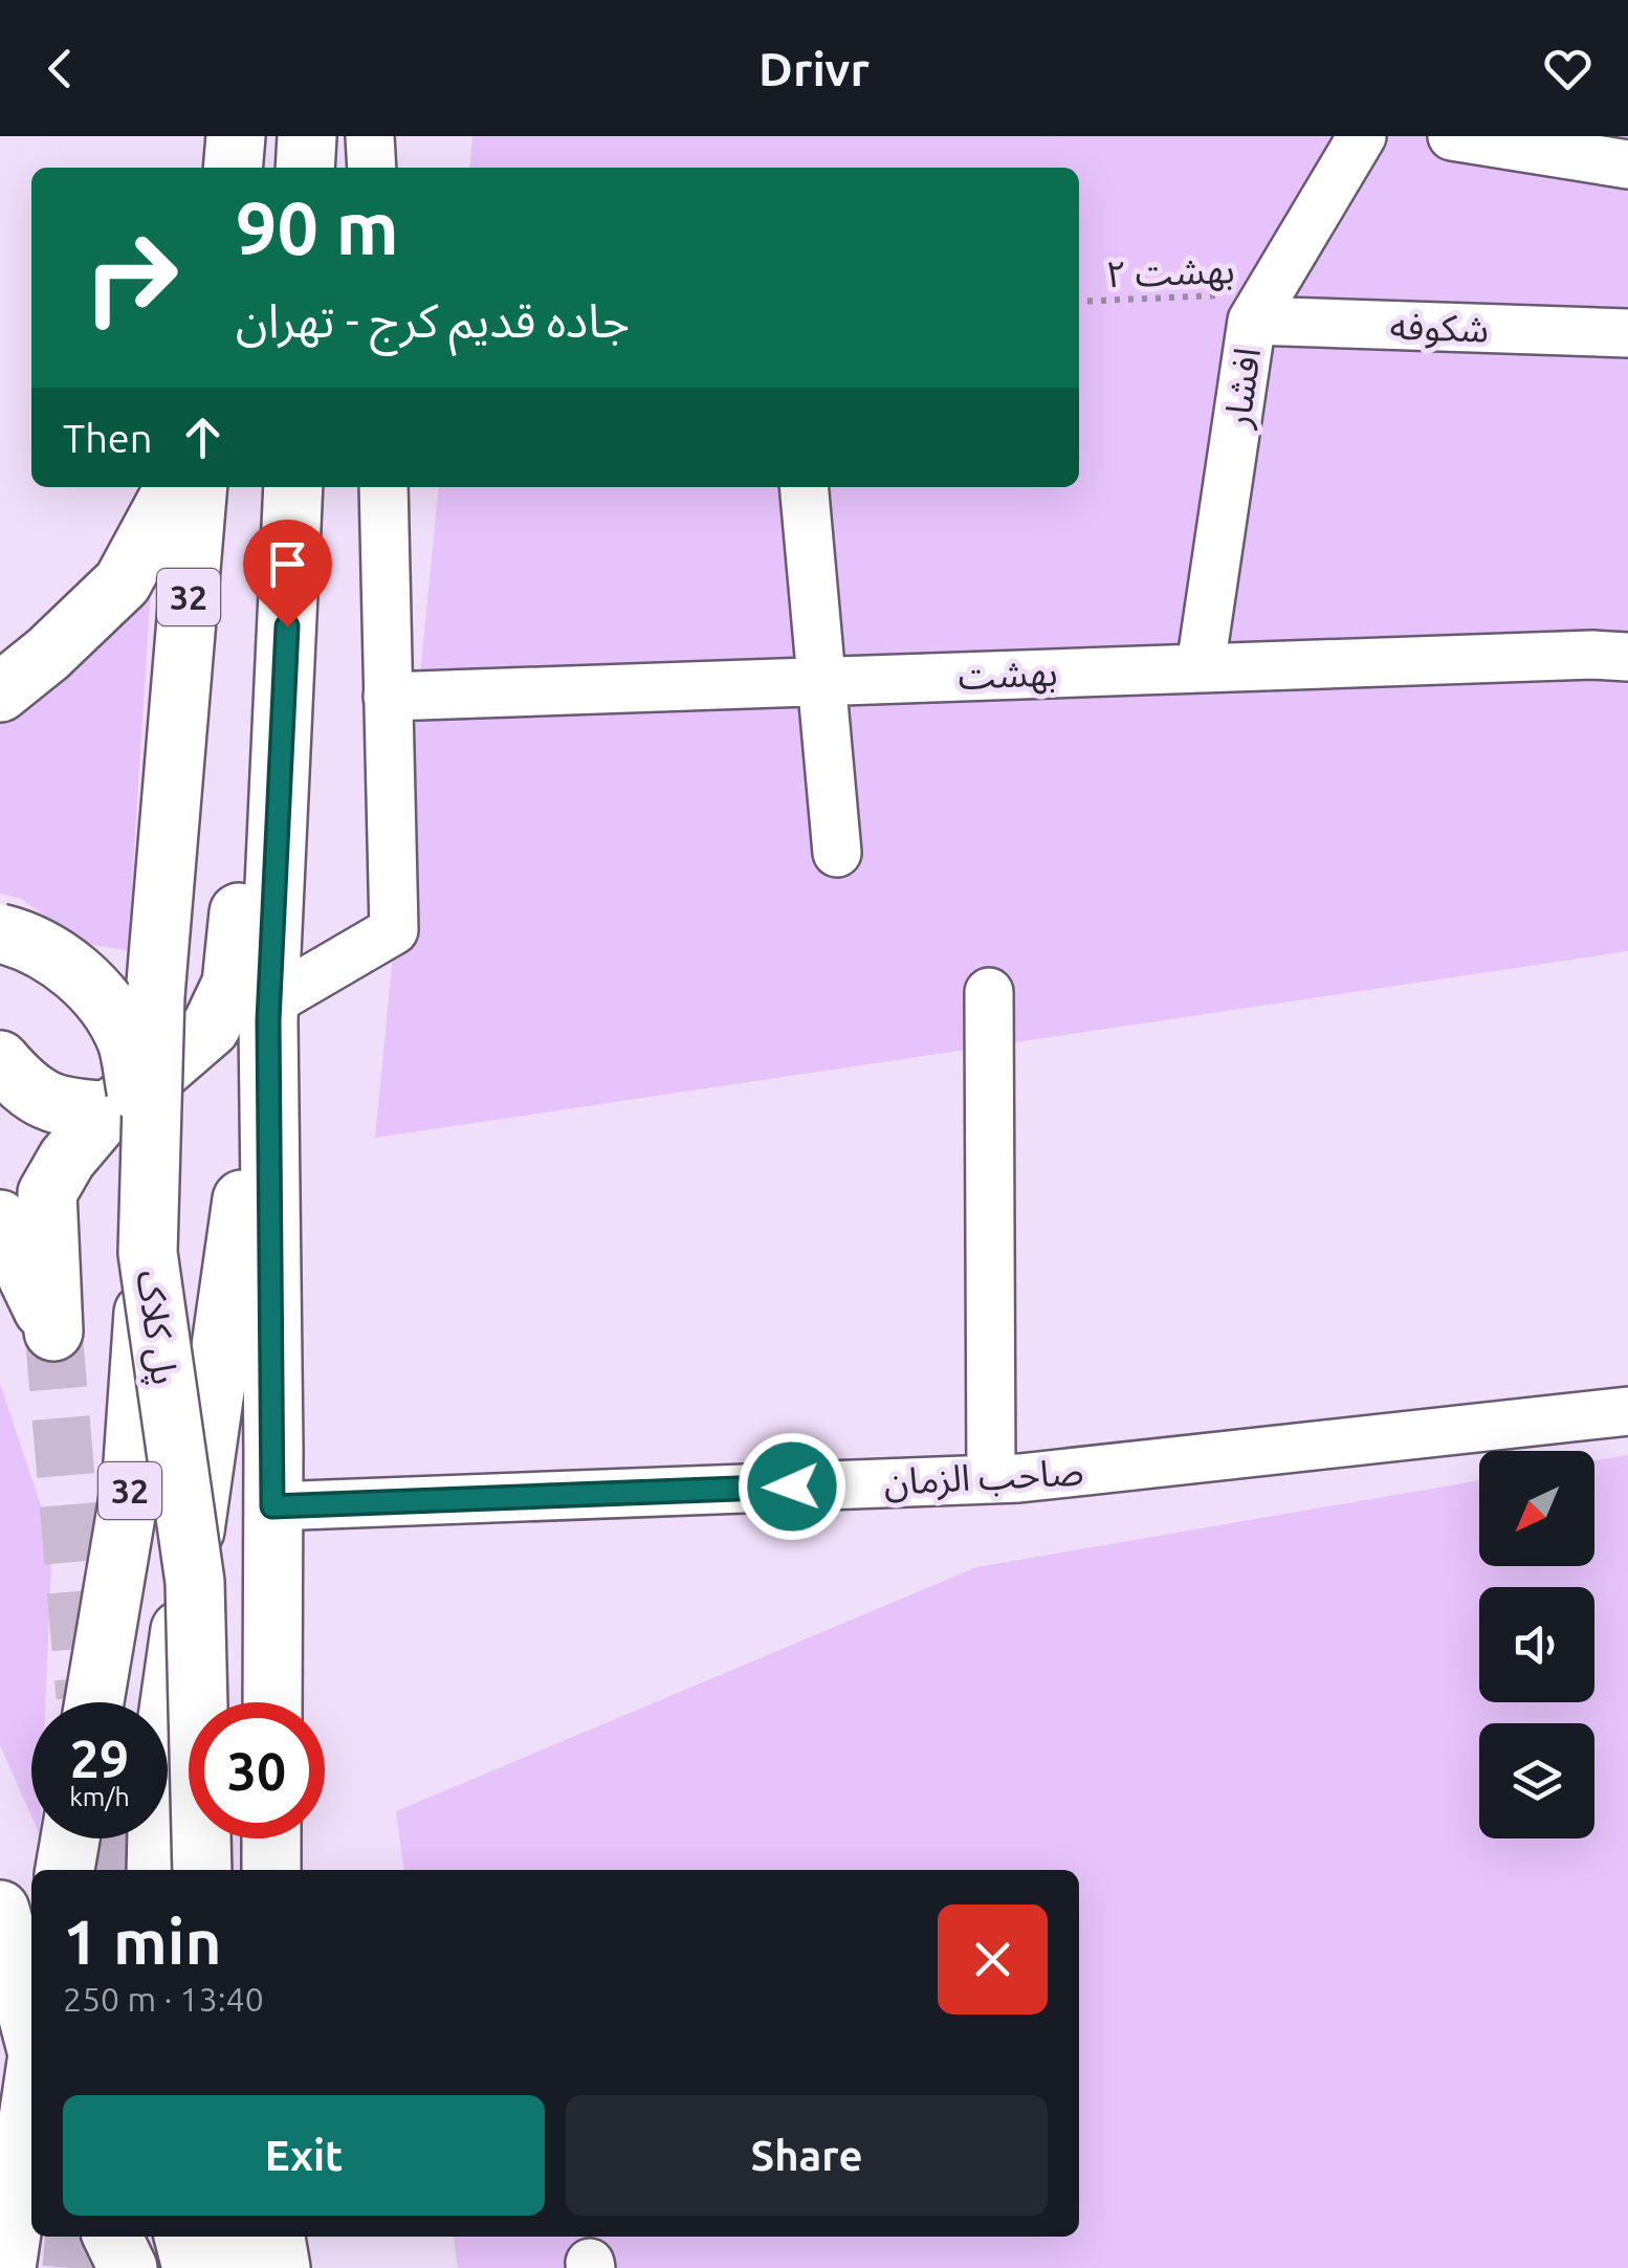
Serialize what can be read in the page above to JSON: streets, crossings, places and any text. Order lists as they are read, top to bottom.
{
  "streets": {
    "highway": ["32", "پل کلاک"],
    "street": [
      "شکوفه",
      "افشار",
      "بهشت",
      "صاحب الزمان"
    ],
    "path": ["بهشت ۲"]
  },
  "crossings": [
    ["بهشت ۲", "شکوفه"],
    ["بهشت ۲", "افشار"],
    ["شکوفه", "افشار"],
    ["افشار", "بهشت"],
    ["32", "پل کلاک"]
  ],
  "north": "bottom left",
  "page": {
    "header": "Drivr",
    "turn": ["90 m", "جاده قدیم کرج - تهران"],
    "then": "Then",
    "speed": "29 km/h",
    "limit": "30",
    "heading": ["1 min", "250 m · 13:40"],
    "buttons": ["Exit", "Share"]
  }
}
